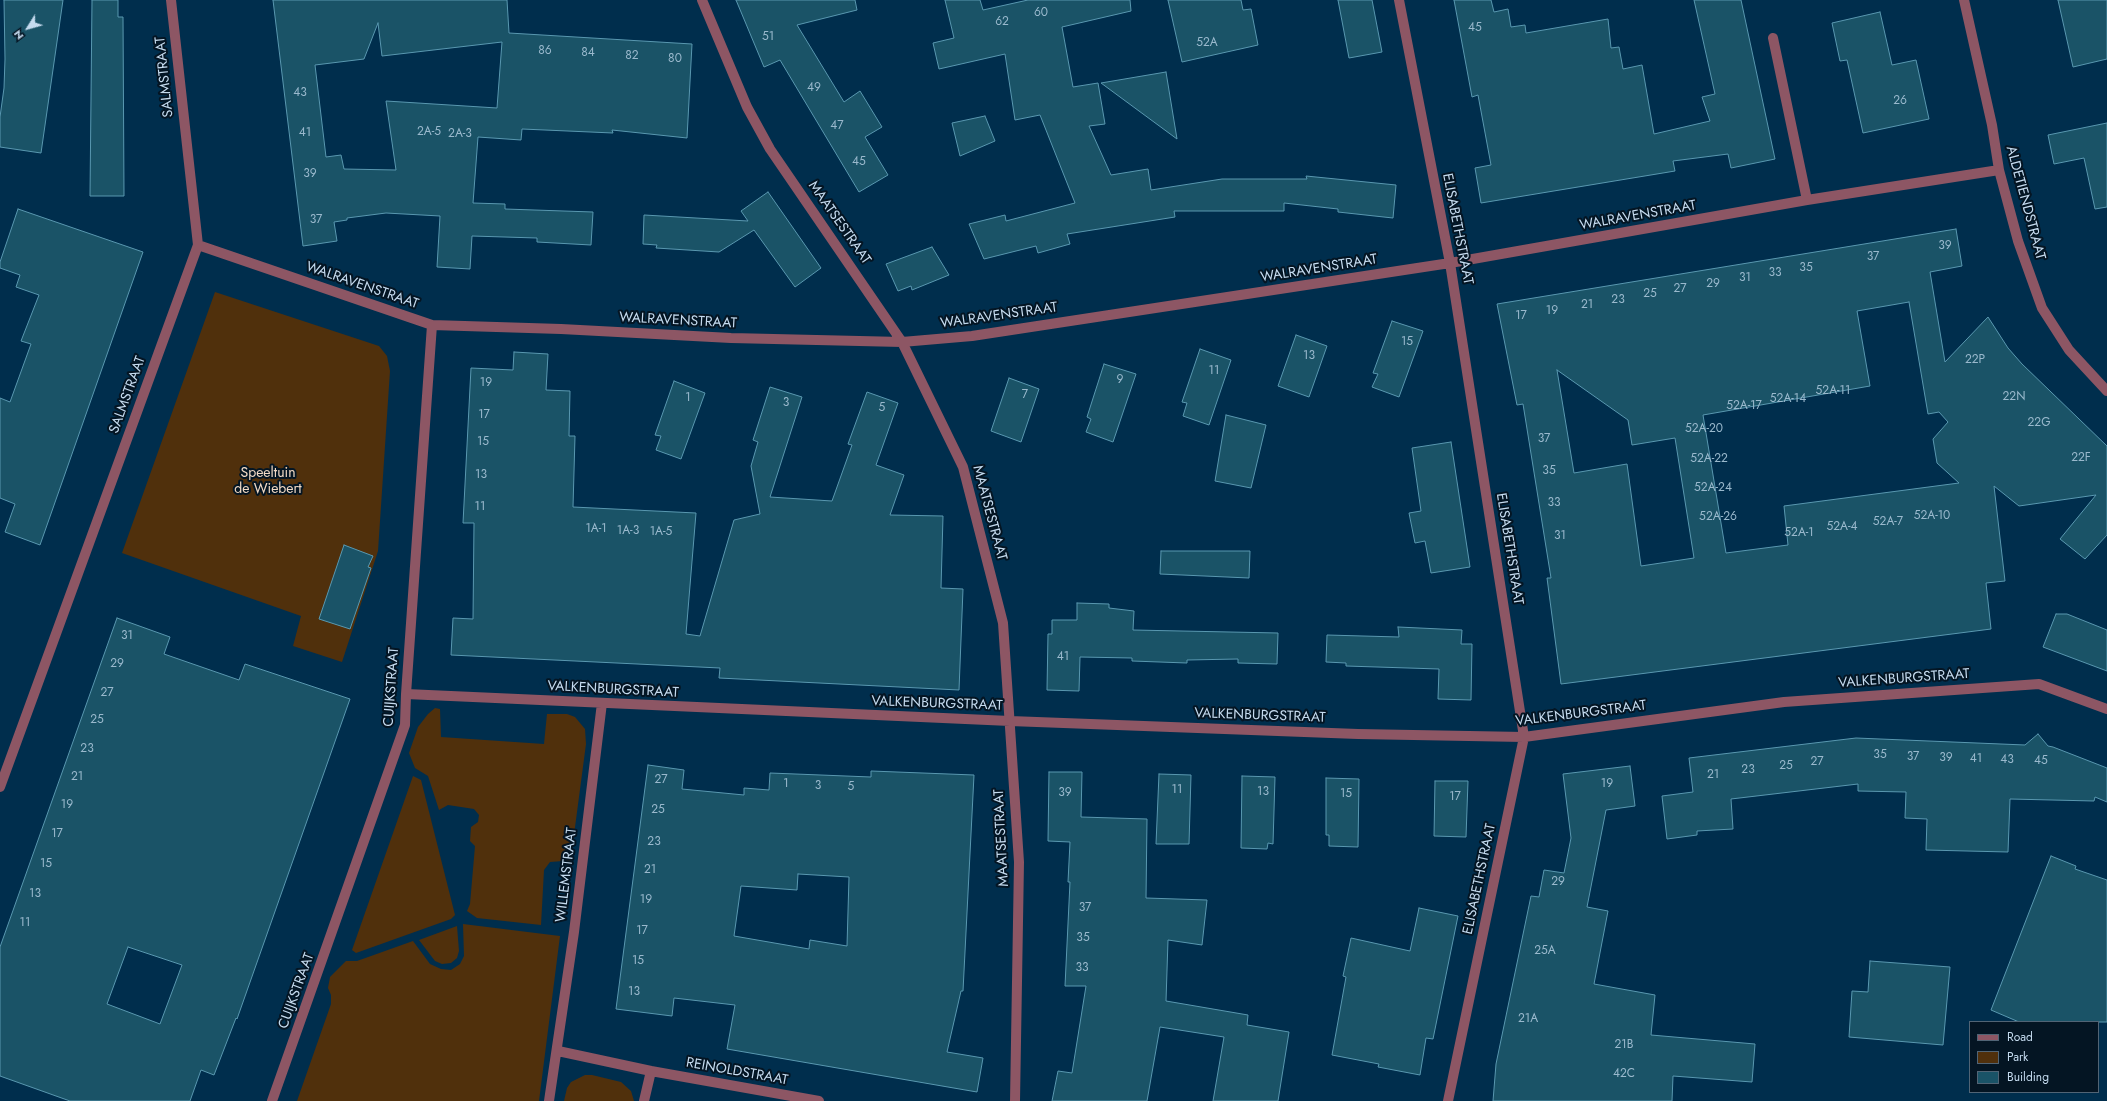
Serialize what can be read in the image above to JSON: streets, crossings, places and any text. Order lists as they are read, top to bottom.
{
  "streets": {
    "street": [
      "SALMSTRAAT",
      "ALDETIENDSTRAAT",
      "WALRAVENSTRAAT",
      "MAATSESTRAAT",
      "ELISABETHSTRAAT",
      "VALKENBURGSTRAAT",
      "CUIJKSTRAAT",
      "WILLEMSTRAAT",
      "REINOLDSTRAAT"
    ]
  },
  "crossings": [
    ["SALMSTRAAT", "WALRAVENSTRAAT"],
    ["ALDETIENDSTRAAT", "WALRAVENSTRAAT"],
    ["WALRAVENSTRAAT", "MAATSESTRAAT"],
    ["WALRAVENSTRAAT", "ELISABETHSTRAAT"],
    ["WALRAVENSTRAAT", "CUIJKSTRAAT"],
    ["MAATSESTRAAT", "VALKENBURGSTRAAT"],
    ["ELISABETHSTRAAT", "VALKENBURGSTRAAT"],
    ["VALKENBURGSTRAAT", "CUIJKSTRAAT"],
    ["VALKENBURGSTRAAT", "WILLEMSTRAAT"]
  ],
  "parks": ["Speeltuin de Wiebert"],
  "house_numbers": [
    "60",
    "62",
    "45",
    "51",
    "52A",
    "86",
    "84",
    "82",
    "80",
    "49",
    "43",
    "26",
    "47",
    "2A-5",
    "41",
    "2A-3",
    "45",
    "39",
    "37",
    "39",
    "37",
    "35",
    "33",
    "31",
    "29",
    "27",
    "25",
    "23",
    "21",
    "19",
    "17",
    "15",
    "13",
    "22P",
    "11",
    "9",
    "19",
    "52A-11",
    "7",
    "22N",
    "1",
    "52A-14",
    "3",
    "52A-17",
    "5",
    "17",
    "22G",
    "52A-20",
    "37",
    "15",
    "22F",
    "52A-22",
    "35",
    "13",
    "52A-24",
    "33",
    "11",
    "52A-10",
    "52A-26",
    "52A-7",
    "52A-4",
    "1A-1",
    "1A-3",
    "1A-5",
    "52A-1",
    "31",
    "31",
    "41",
    "29",
    "27",
    "25",
    "23",
    "35",
    "37",
    "39",
    "41",
    "43",
    "45",
    "27",
    "25",
    "23",
    "21",
    "21",
    "27",
    "1",
    "19",
    "3",
    "5",
    "11",
    "13",
    "39",
    "15",
    "17",
    "19",
    "25",
    "17",
    "23",
    "15",
    "21",
    "29",
    "13",
    "19",
    "37",
    "11",
    "17",
    "35",
    "25A",
    "15",
    "33",
    "13",
    "21A",
    "21B",
    "42C"
  ],
  "legend": ["Road", "Park", "Building"],
  "north": "bottom left"
}
